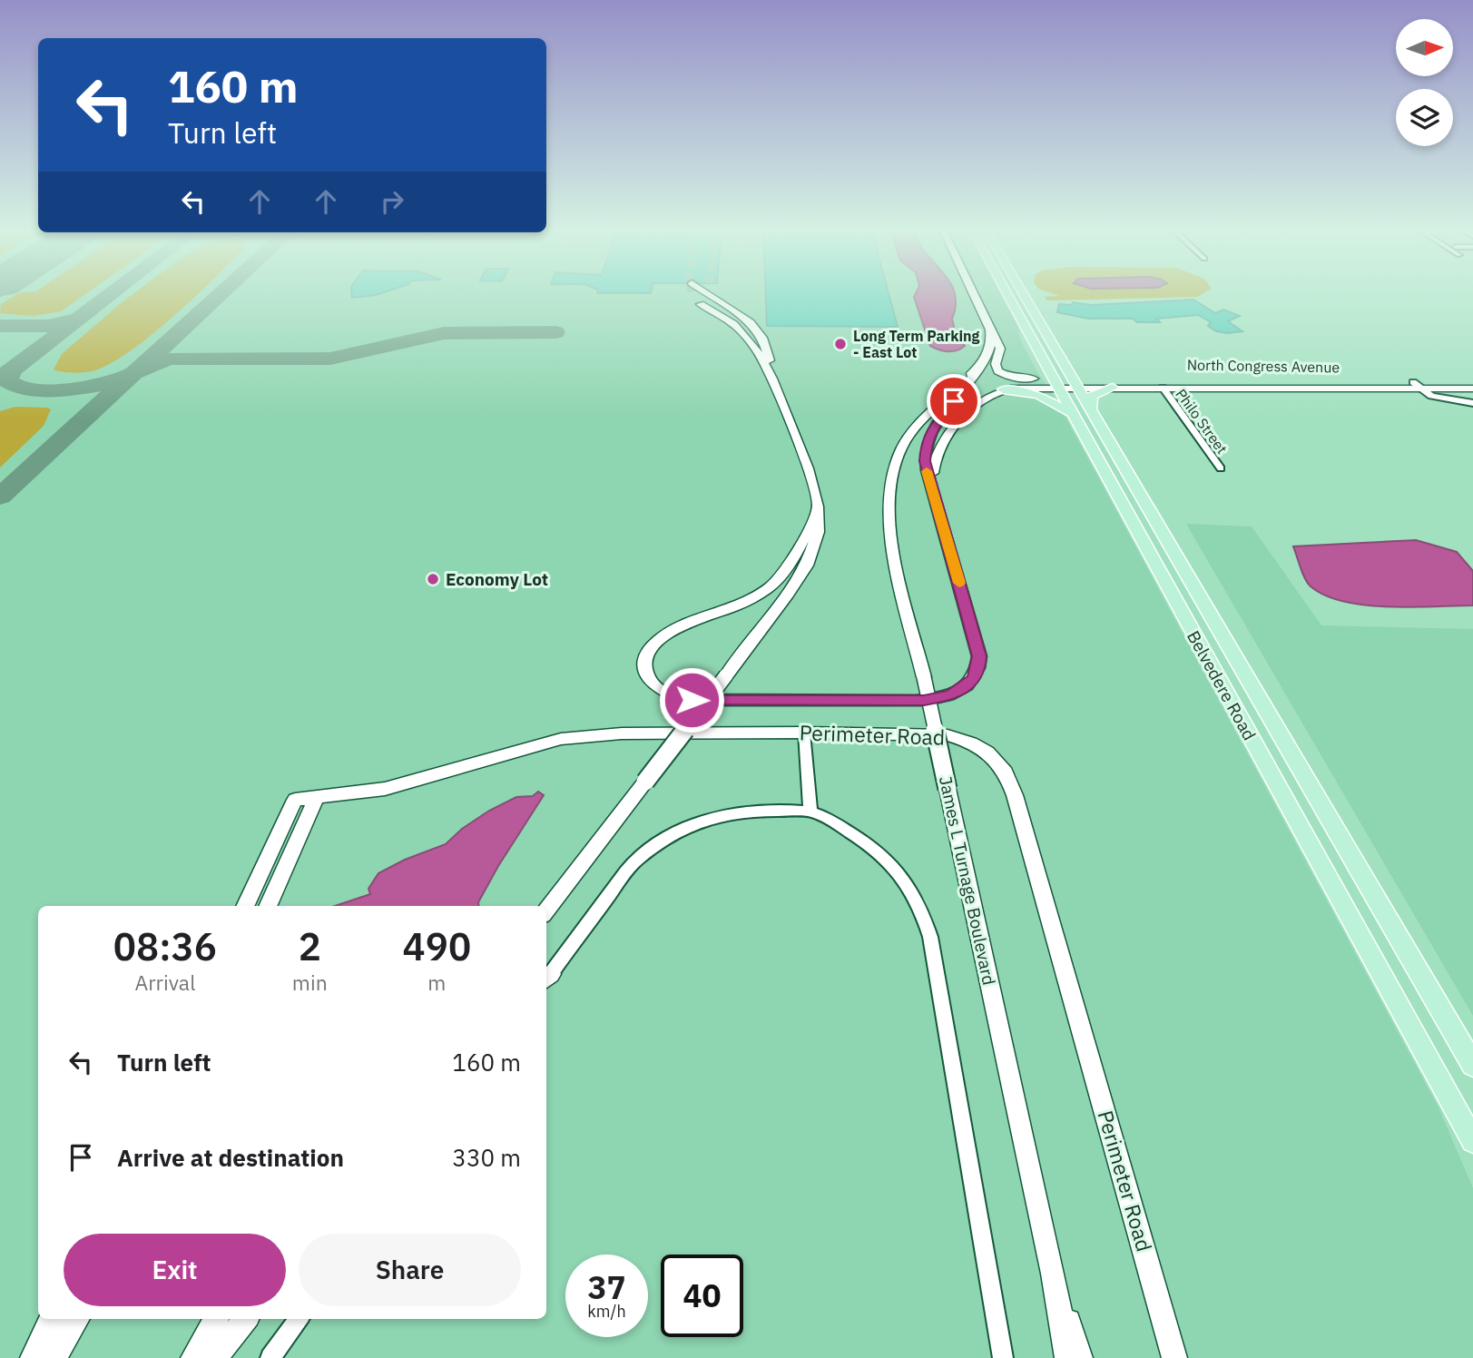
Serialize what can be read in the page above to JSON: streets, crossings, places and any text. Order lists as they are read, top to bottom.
{
  "streets": {
    "main road": ["Belvedere Road"],
    "street": [
      "North Congress Avenue",
      "Philo Street",
      "Perimeter Road",
      "James L Turnage Boulevard"
    ]
  },
  "crossings": [
    ["North Congress Avenue", "Philo Street"],
    ["North Congress Avenue", "Belvedere Road"]
  ],
  "places": ["Long Term Parking - East Lot", "Economy Lot"],
  "north": "right",
  "page": {
    "turn": ["160 m", "Turn left"],
    "eta": [
      "08:36",
      "Arrival",
      "2",
      "min",
      "490",
      "m"
    ],
    "list": [
      {
        "name": "Turn left",
        "value": "160 m"
      },
      {
        "name": "Arrive at destination",
        "value": "330 m"
      }
    ],
    "buttons": ["Exit", "Share"],
    "speed": "37 km/h",
    "limit": "40"
  }
}
